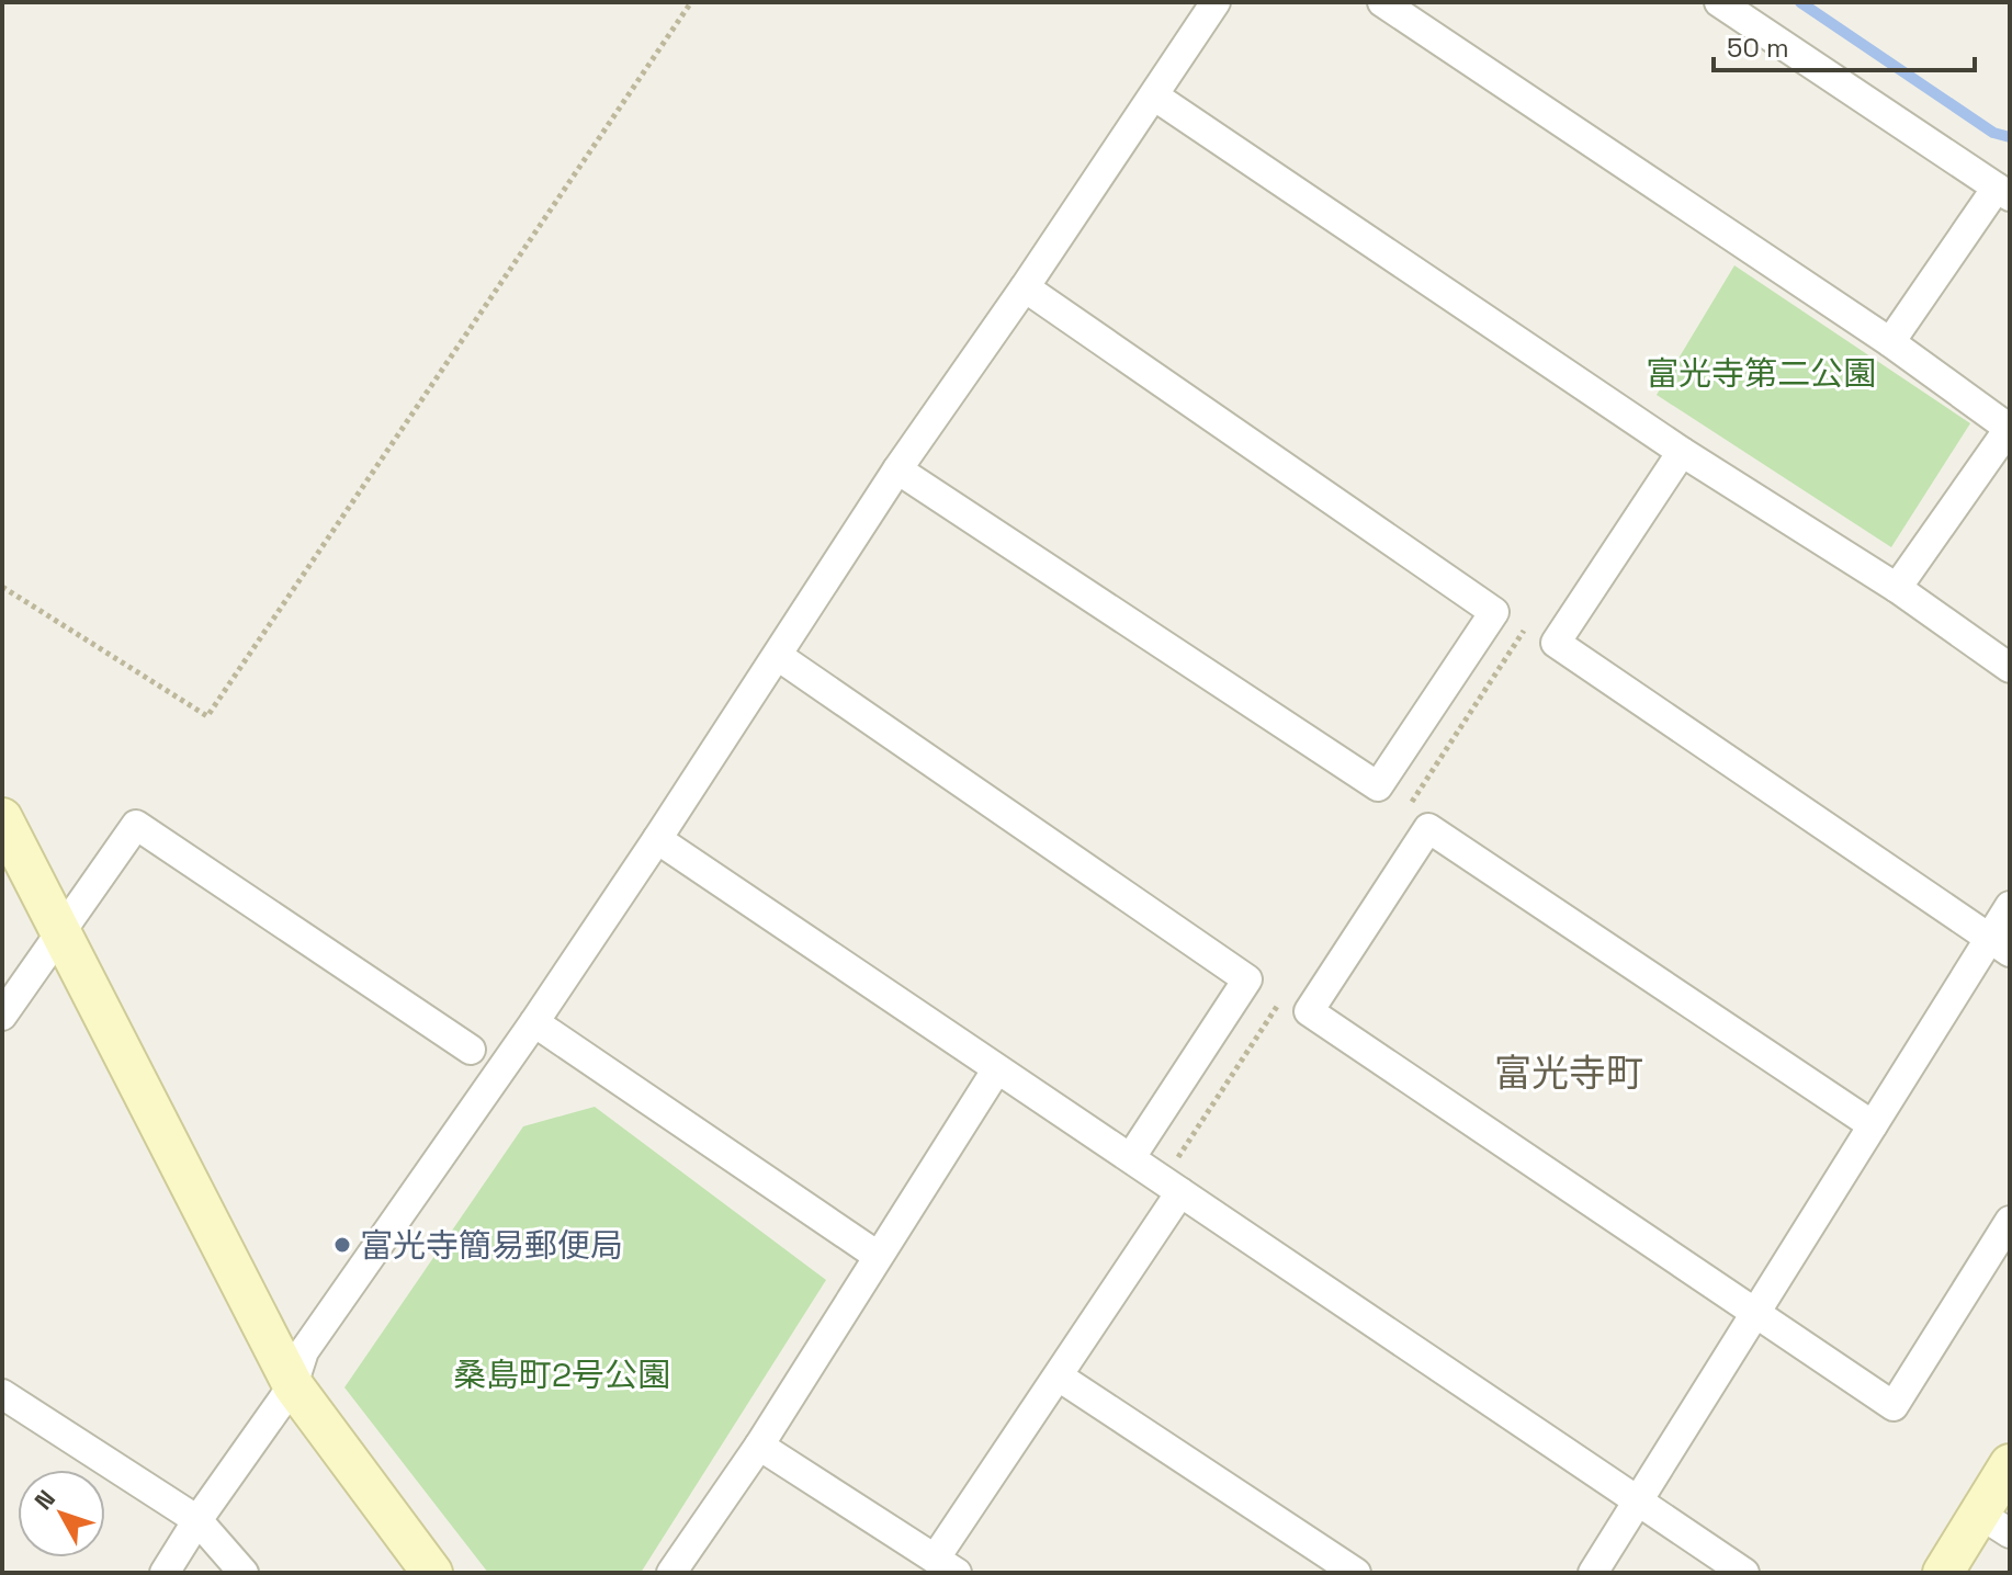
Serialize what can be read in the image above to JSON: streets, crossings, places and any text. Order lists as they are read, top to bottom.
{
  "districts": ["富光寺町"],
  "parks": ["富光寺第二公園", "桑島町2号公園"],
  "places": ["富光寺簡易郵便局"],
  "scale_bar": "50 m",
  "north": "top left"
}
